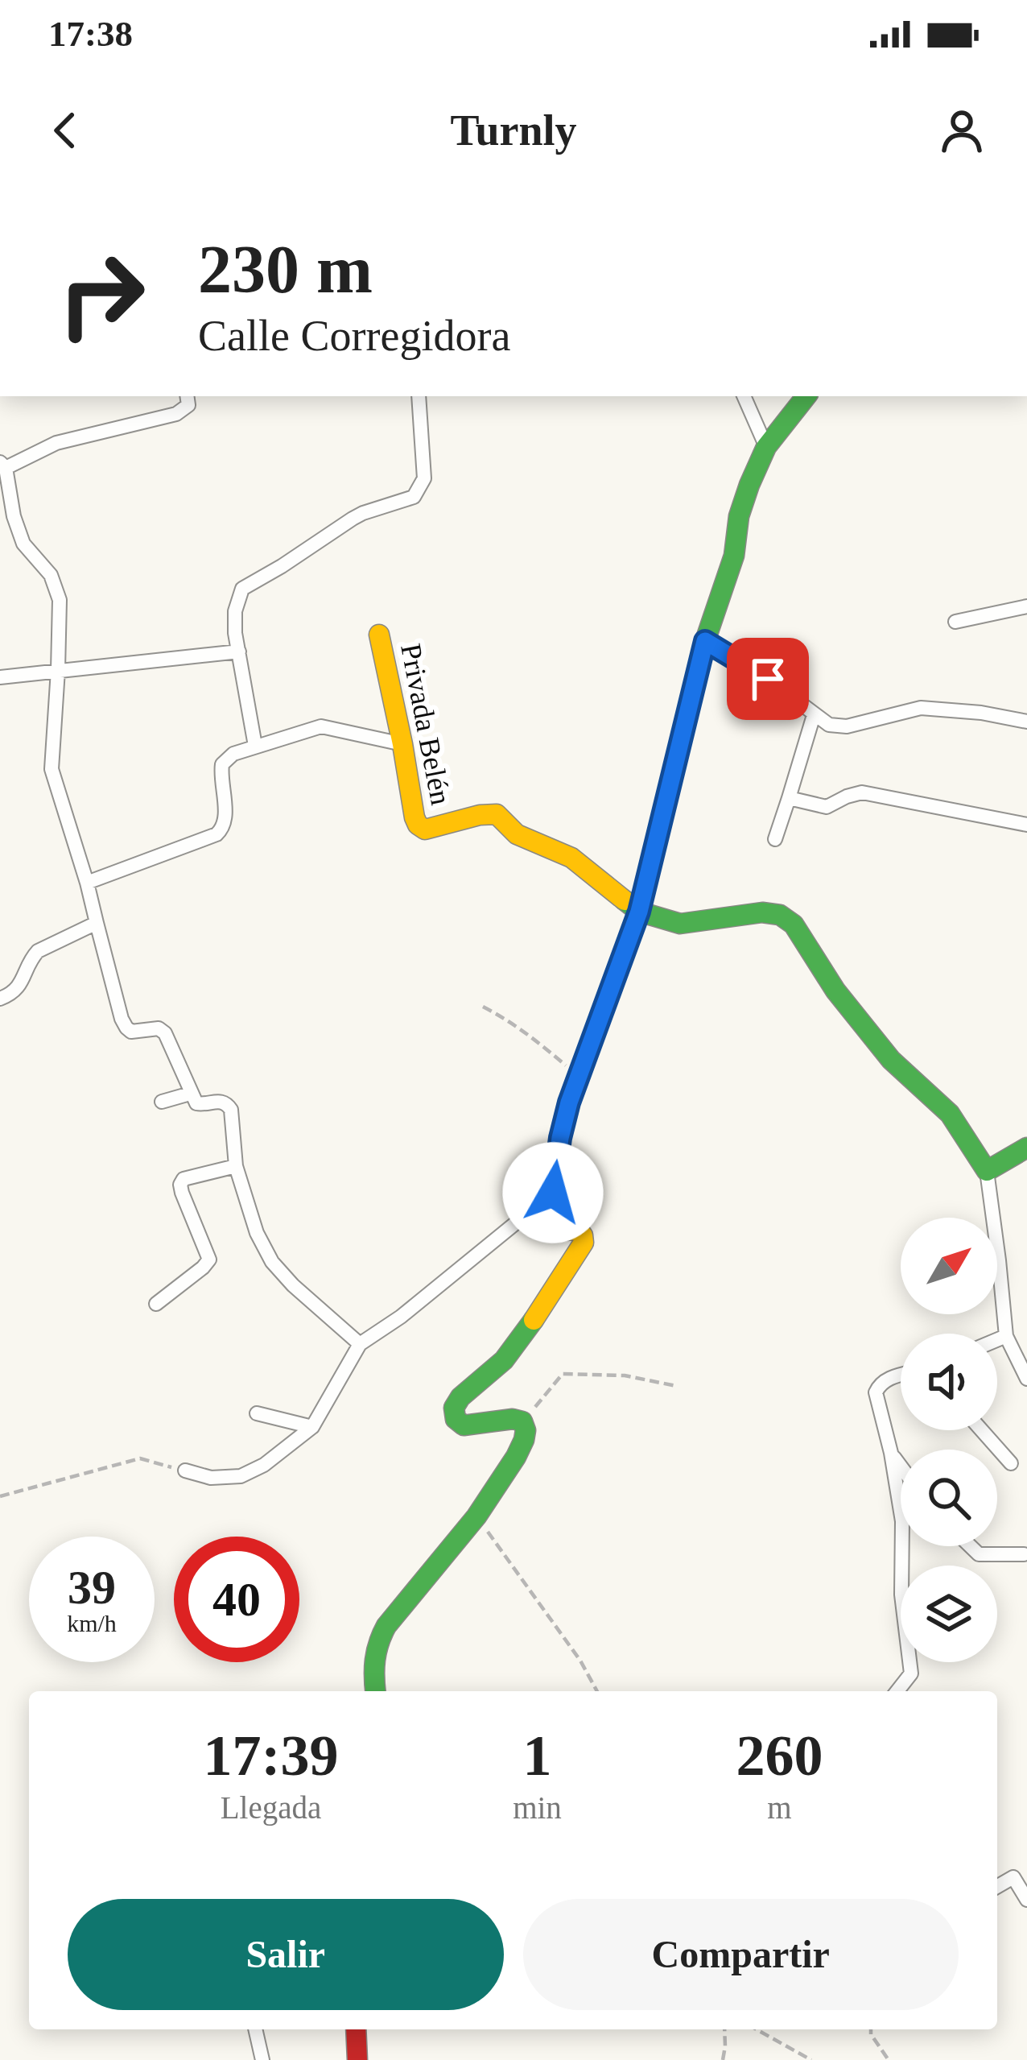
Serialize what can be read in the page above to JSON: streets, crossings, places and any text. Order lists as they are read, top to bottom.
{
  "streets": {
    "street": ["Privada Belén"]
  },
  "north": "top right",
  "page": {
    "status": "17:38",
    "header": "Turnly",
    "turn": ["230 m", "Calle Corregidora"],
    "speed": "39 km/h",
    "limit": "40",
    "eta": [
      "17:39",
      "Llegada",
      "1",
      "min",
      "260",
      "m"
    ],
    "buttons": ["Salir", "Compartir"]
  }
}
